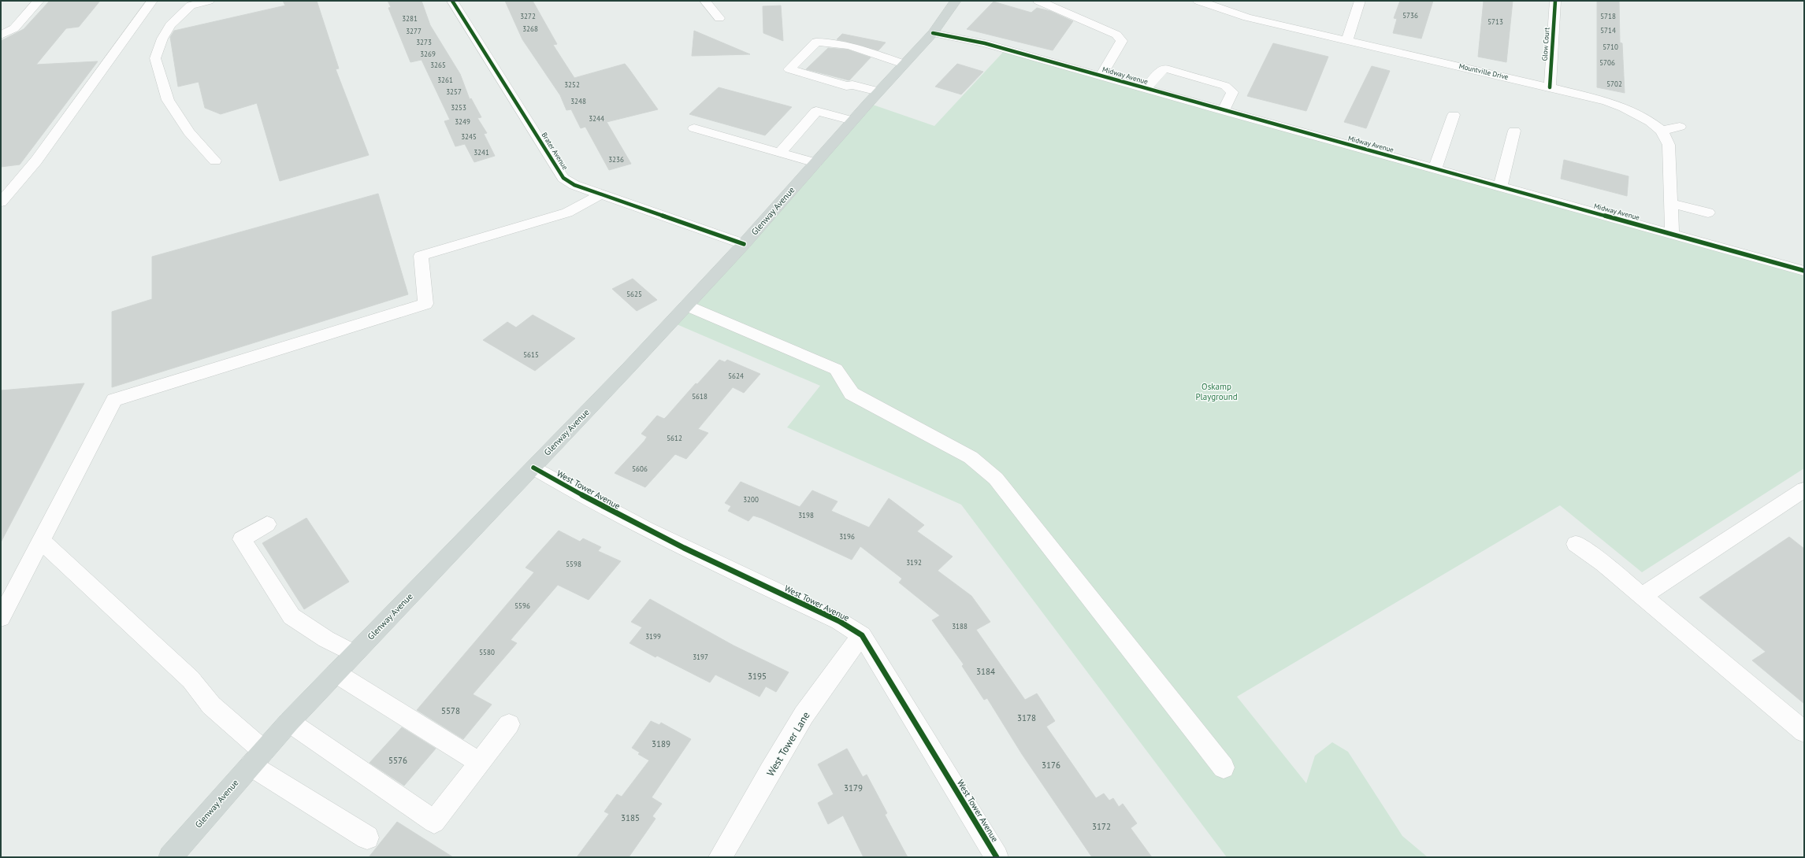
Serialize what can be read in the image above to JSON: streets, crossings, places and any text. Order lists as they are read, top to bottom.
{
  "streets": {
    "main road": ["Glenway Avenue"],
    "street": [
      "Glow Court",
      "Mountville Drive",
      "Midway Avenue",
      "Brater Avenue",
      "West Tower Avenue",
      "West Tower Lane"
    ]
  },
  "crossings": [
    ["Glow Court", "Mountville Drive"],
    ["Mountville Drive", "Midway Avenue"],
    ["Midway Avenue", "Glenway Avenue"],
    ["Brater Avenue", "Glenway Avenue"],
    ["Glenway Avenue", "West Tower Avenue"],
    ["West Tower Avenue", "West Tower Lane"]
  ],
  "parks": ["Oskamp Playground"],
  "house_numbers": [
    "5736",
    "3272",
    "5718",
    "3281",
    "5713",
    "3268",
    "5714",
    "3277",
    "3273",
    "5710",
    "3269",
    "5706",
    "3265",
    "3261",
    "5702",
    "3252",
    "3257",
    "3248",
    "3253",
    "3244",
    "3249",
    "3245",
    "3241",
    "3236",
    "5625",
    "5615",
    "5624",
    "5618",
    "5612",
    "5606",
    "3200",
    "3198",
    "3196",
    "3192",
    "5598",
    "5596",
    "3188",
    "3199",
    "5580",
    "3197",
    "3184",
    "3195",
    "5578",
    "3178",
    "3189",
    "5576",
    "3176",
    "3179",
    "3185",
    "3172"
  ]
}
